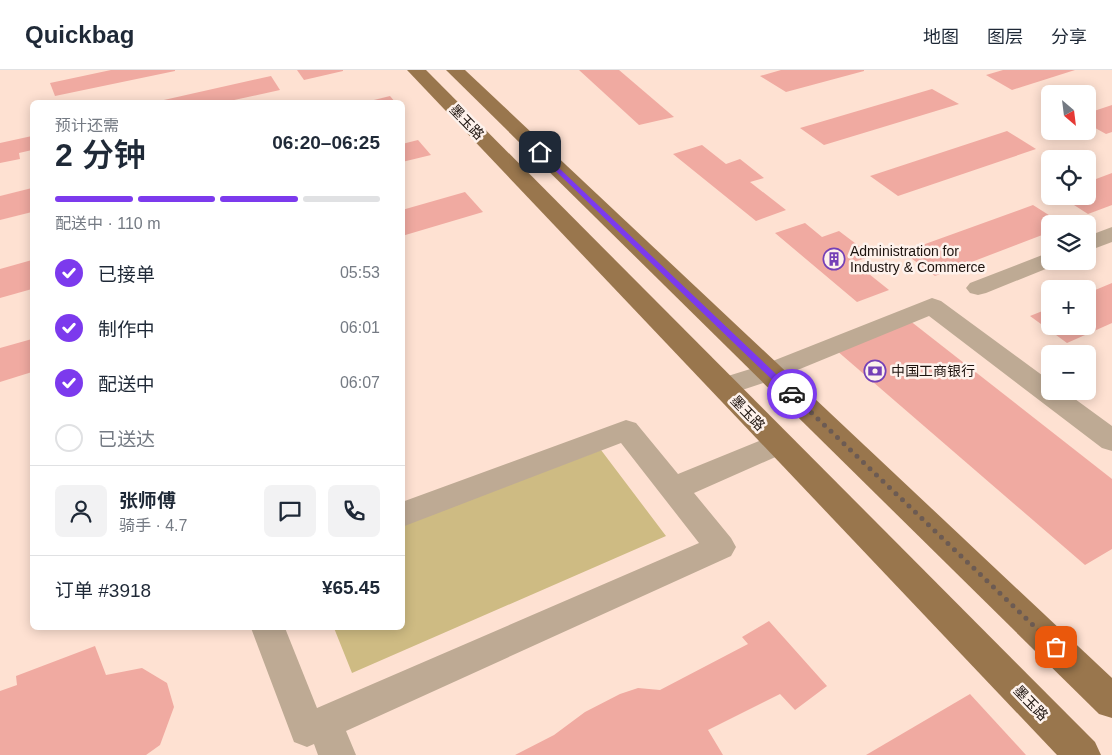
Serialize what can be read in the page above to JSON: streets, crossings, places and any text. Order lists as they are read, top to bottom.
{
  "streets": {
    "main road": ["墨玉路"]
  },
  "places": {
    "building": ["Administration for Industry & Commerce"],
    "bank": ["中国工商银行"]
  },
  "north": "bottom right",
  "page": {
    "header": "Quickbag",
    "nav": ["地图", "图层", "分享"],
    "map_buttons": ["+", "−"],
    "heading": ["2 分钟", "预计还需", "06:20–06:25"],
    "panel": [
      "张师傅",
      "骑手 · 4.7",
      "订单 #3918",
      "¥65.45"
    ],
    "bar": "配送中 · 110 m",
    "list": [
      ["已接单", "05:53"],
      ["制作中", "06:01"],
      ["配送中", "06:07"],
      "已送达"
    ]
  }
}
